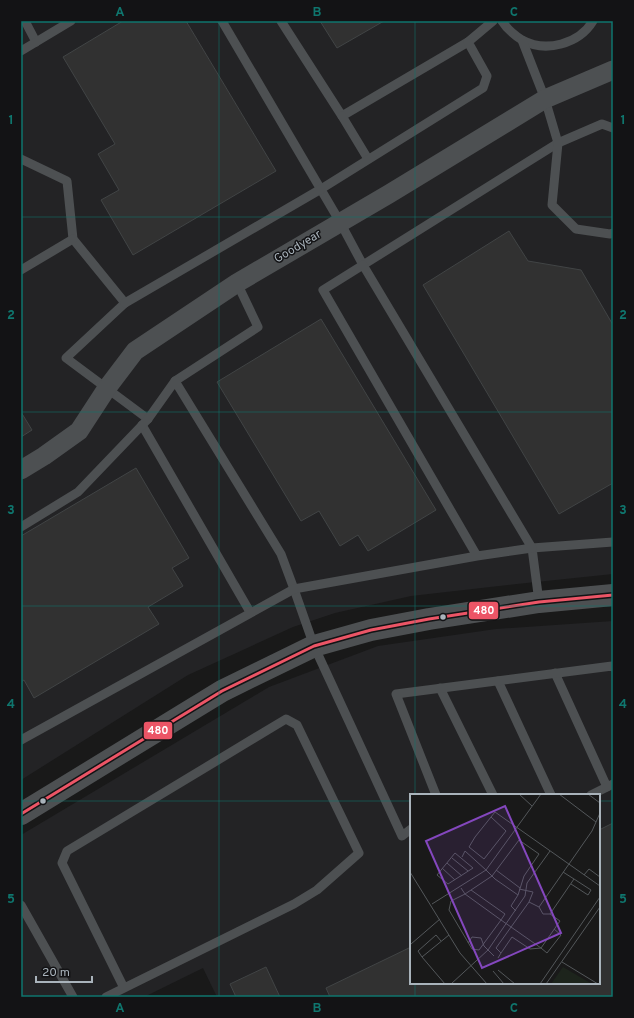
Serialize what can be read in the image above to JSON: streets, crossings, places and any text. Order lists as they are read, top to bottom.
{
  "streets": {
    "street": ["Goodyear"]
  },
  "lines": ["transit line 480"],
  "scale_bar": "20 m",
  "grid": {
    "columns": ["A", "B", "C"],
    "rows": [
      "1",
      "2",
      "3",
      "4",
      "5"
    ]
  }
}
